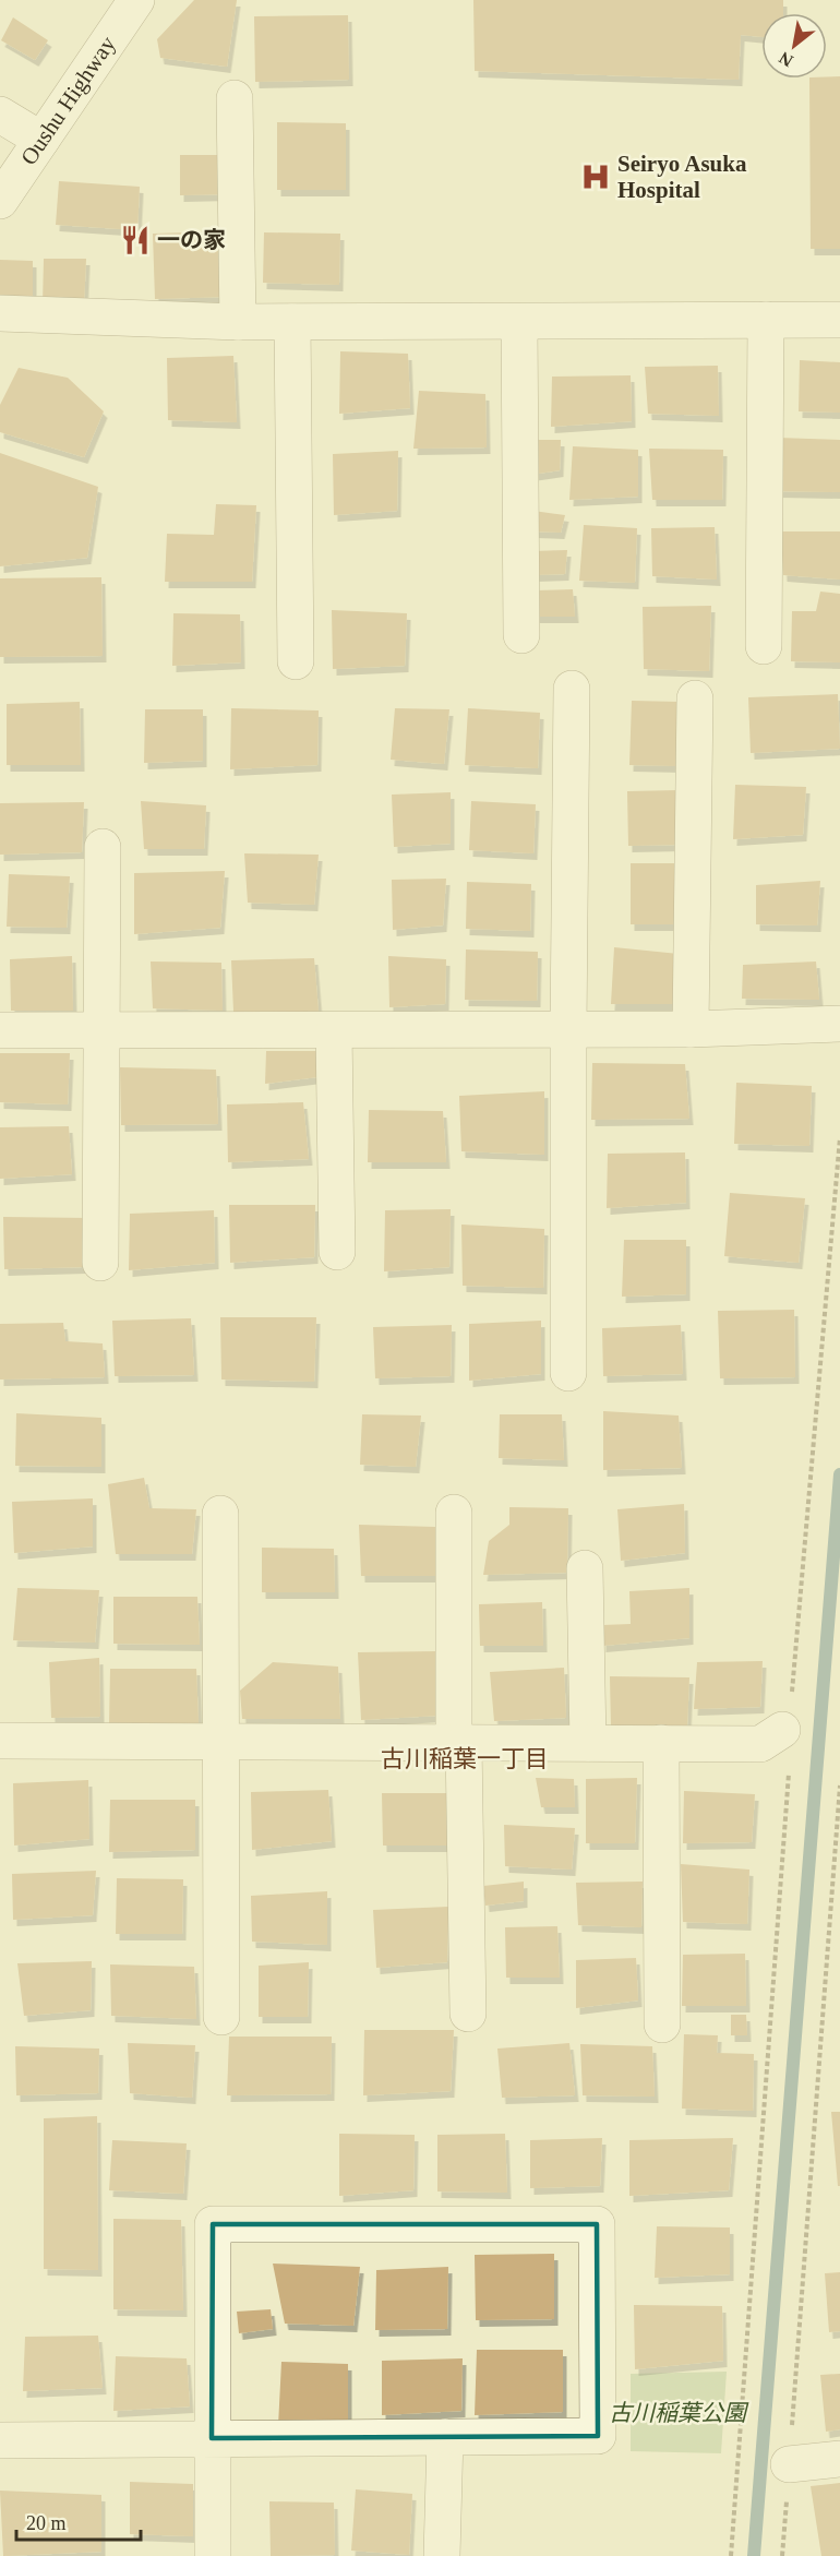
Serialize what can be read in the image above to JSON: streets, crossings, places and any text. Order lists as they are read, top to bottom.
{
  "streets": {
    "street": ["Oushu Highway"]
  },
  "districts": ["古川稲葉一丁目"],
  "parks": ["古川稲葉公園"],
  "places": {
    "hospital": ["Seiryo Asuka Hospital"],
    "restaurant": ["一の家"]
  },
  "scale_bar": "20 m",
  "north": "bottom left"
}
